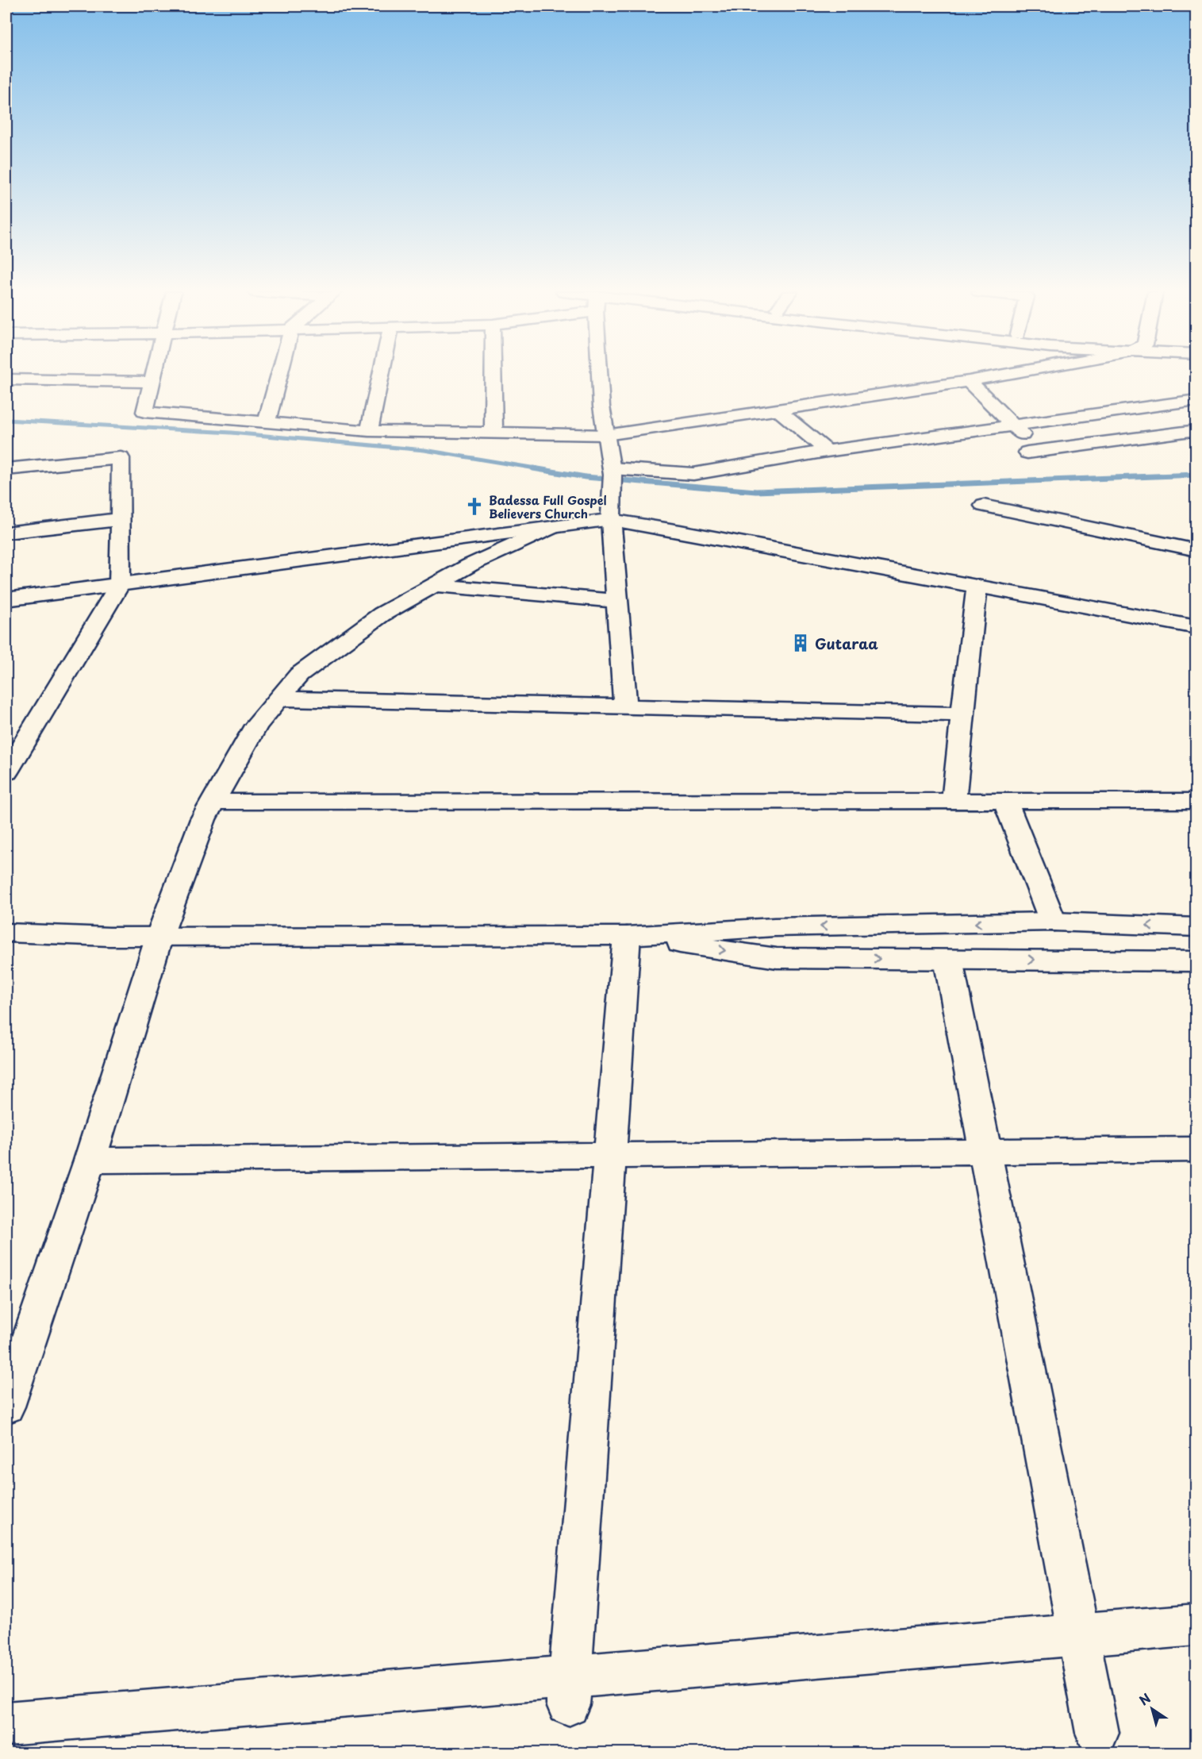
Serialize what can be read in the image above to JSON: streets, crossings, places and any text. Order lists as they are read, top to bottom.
{
  "places": {
    "church": ["Badessa Full Gospel Believers Church"],
    "building": ["Gutaraa"]
  },
  "north": "top left"
}
